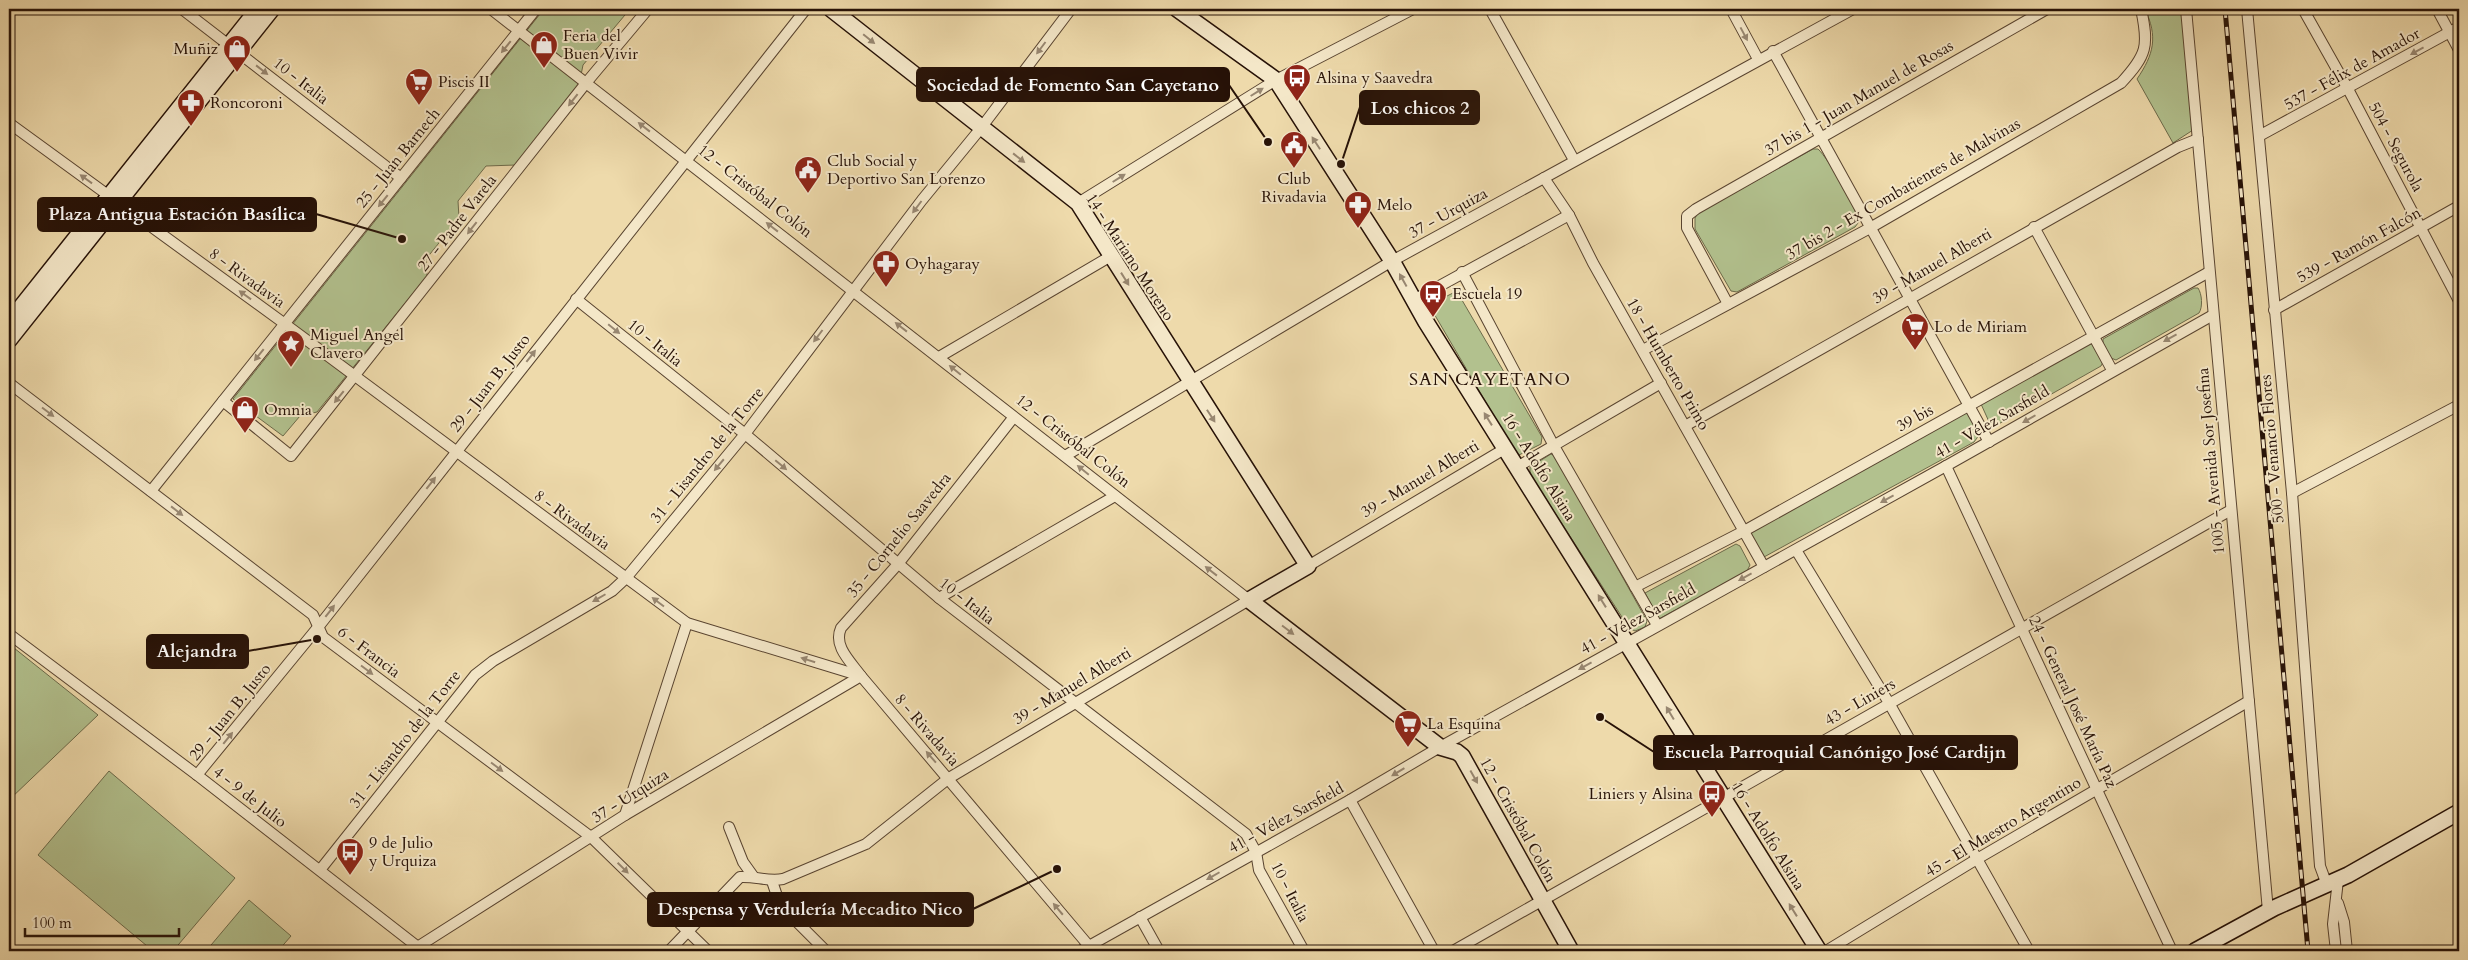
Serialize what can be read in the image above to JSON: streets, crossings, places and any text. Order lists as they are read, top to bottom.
{
  "streets": {
    "street": [
      "537 - Félix de Amador",
      "10 - Italia",
      "37 bis 1 - Juan Manuel de Rosas",
      "504 - Segurola",
      "25 - Juan Barnech",
      "37 bis 2 - Ex Combatientes de Malvinas",
      "12 - Cristóbal Colón",
      "37 - Urquiza",
      "27 - Padre Varela",
      "539 - Ramón Falcón",
      "14 - Mariano Moreno",
      "39 - Manuel Alberti",
      "8 - Rivadavia",
      "18 - Humberto Primo",
      "29 - Juan B. Justo",
      "39 bis",
      "41 - Vélez Sarsfield",
      "500 - Venancio Flores",
      "31 - Lisandro de la Torre",
      "1005 - Avenida Sor Josefina",
      "16 - Adolfo Alsina",
      "35 - Cornelio Saavedra",
      "6 - Francia",
      "43 - Liniers",
      "24 - General José María Paz",
      "4 - 9 de Julio",
      "45 - El Maestro Argentino"
    ]
  },
  "crossings": [
    ["537 - Félix de Amador", "504 - Segurola"],
    ["537 - Félix de Amador", "500 - Venancio Flores"],
    ["10 - Italia", "25 - Juan Barnech"],
    ["10 - Italia", "39 - Manuel Alberti"],
    ["10 - Italia", "29 - Juan B. Justo"],
    ["10 - Italia", "41 - Vélez Sarsfield"],
    ["10 - Italia", "31 - Lisandro de la Torre"],
    ["10 - Italia", "35 - Cornelio Saavedra"],
    ["37 bis 1 - Juan Manuel de Rosas", "37 bis 2 - Ex Combatientes de Malvinas"],
    ["504 - Segurola", "539 - Ramón Falcón"],
    ["25 - Juan Barnech", "12 - Cristóbal Colón"],
    ["25 - Juan Barnech", "27 - Padre Varela"],
    ["25 - Juan Barnech", "8 - Rivadavia"],
    ["25 - Juan Barnech", "6 - Francia"],
    ["37 bis 2 - Ex Combatientes de Malvinas", "18 - Humberto Primo"],
    ["12 - Cristóbal Colón", "37 - Urquiza"],
    ["12 - Cristóbal Colón", "27 - Padre Varela"],
    ["12 - Cristóbal Colón", "39 - Manuel Alberti"],
    ["12 - Cristóbal Colón", "29 - Juan B. Justo"],
    ["12 - Cristóbal Colón", "41 - Vélez Sarsfield"],
    ["12 - Cristóbal Colón", "31 - Lisandro de la Torre"],
    ["12 - Cristóbal Colón", "35 - Cornelio Saavedra"],
    ["12 - Cristóbal Colón", "43 - Liniers"],
    ["37 - Urquiza", "14 - Mariano Moreno"],
    ["37 - Urquiza", "8 - Rivadavia"],
    ["37 - Urquiza", "18 - Humberto Primo"],
    ["37 - Urquiza", "16 - Adolfo Alsina"],
    ["37 - Urquiza", "35 - Cornelio Saavedra"],
    ["37 - Urquiza", "6 - Francia"],
    ["37 - Urquiza", "4 - 9 de Julio"],
    ["27 - Padre Varela", "8 - Rivadavia"],
    ["539 - Ramón Falcón", "500 - Venancio Flores"],
    ["14 - Mariano Moreno", "39 - Manuel Alberti"],
    ["14 - Mariano Moreno", "31 - Lisandro de la Torre"],
    ["39 - Manuel Alberti", "8 - Rivadavia"],
    ["39 - Manuel Alberti", "18 - Humberto Primo"],
    ["39 - Manuel Alberti", "1005 - Avenida Sor Josefina"],
    ["39 - Manuel Alberti", "16 - Adolfo Alsina"],
    ["8 - Rivadavia", "29 - Juan B. Justo"],
    ["8 - Rivadavia", "41 - Vélez Sarsfield"],
    ["8 - Rivadavia", "31 - Lisandro de la Torre"],
    ["8 - Rivadavia", "35 - Cornelio Saavedra"],
    ["18 - Humberto Primo", "39 bis"],
    ["18 - Humberto Primo", "41 - Vélez Sarsfield"],
    ["29 - Juan B. Justo", "6 - Francia"],
    ["29 - Juan B. Justo", "4 - 9 de Julio"],
    ["39 bis", "1005 - Avenida Sor Josefina"],
    ["41 - Vélez Sarsfield", "1005 - Avenida Sor Josefina"],
    ["41 - Vélez Sarsfield", "16 - Adolfo Alsina"],
    ["41 - Vélez Sarsfield", "24 - General José María Paz"],
    ["31 - Lisandro de la Torre", "6 - Francia"],
    ["31 - Lisandro de la Torre", "4 - 9 de Julio"],
    ["1005 - Avenida Sor Josefina", "43 - Liniers"],
    ["1005 - Avenida Sor Josefina", "45 - El Maestro Argentino"],
    ["16 - Adolfo Alsina", "43 - Liniers"],
    ["43 - Liniers", "24 - General José María Paz"],
    ["24 - General José María Paz", "45 - El Maestro Argentino"]
  ],
  "one_way": [
    "537 - Félix de Amador",
    "10 - Italia",
    "25 - Juan Barnech",
    "27 - Padre Varela",
    "14 - Mariano Moreno",
    "8 - Rivadavia",
    "29 - Juan B. Justo",
    "41 - Vélez Sarsfield",
    "31 - Lisandro de la Torre",
    "6 - Francia"
  ],
  "districts": ["SAN CAYETANO"],
  "places": {
    "shop": ["Feria del Buen Vivir", "Muñiz", "Omnia"],
    "bus stop": [
      "Alsina y Saavedra",
      "Escuela 19",
      "Liniers y Alsina",
      "9 de Julio y Urquiza"
    ],
    "supermarket": ["Piscis II", "Lo de Miriam", "La Esquina"],
    "pharmacy": ["Roncoroni", "Melo", "Oyhagaray"],
    "other": [
      "Sociedad de Fomento San Cayetano",
      "Los chicos 2",
      "Plaza Antigua Estación Basílica",
      "Alejandra",
      "Escuela Parroquial Canónigo José Cardijn",
      "Despensa y Verdulería Mecadito Nico"
    ],
    "public building": ["Club Rivadavia", "Club Social y Deportivo San Lorenzo"],
    "place": ["Miguel Angel Clavero"]
  },
  "scale_bar": "100 m"
}
